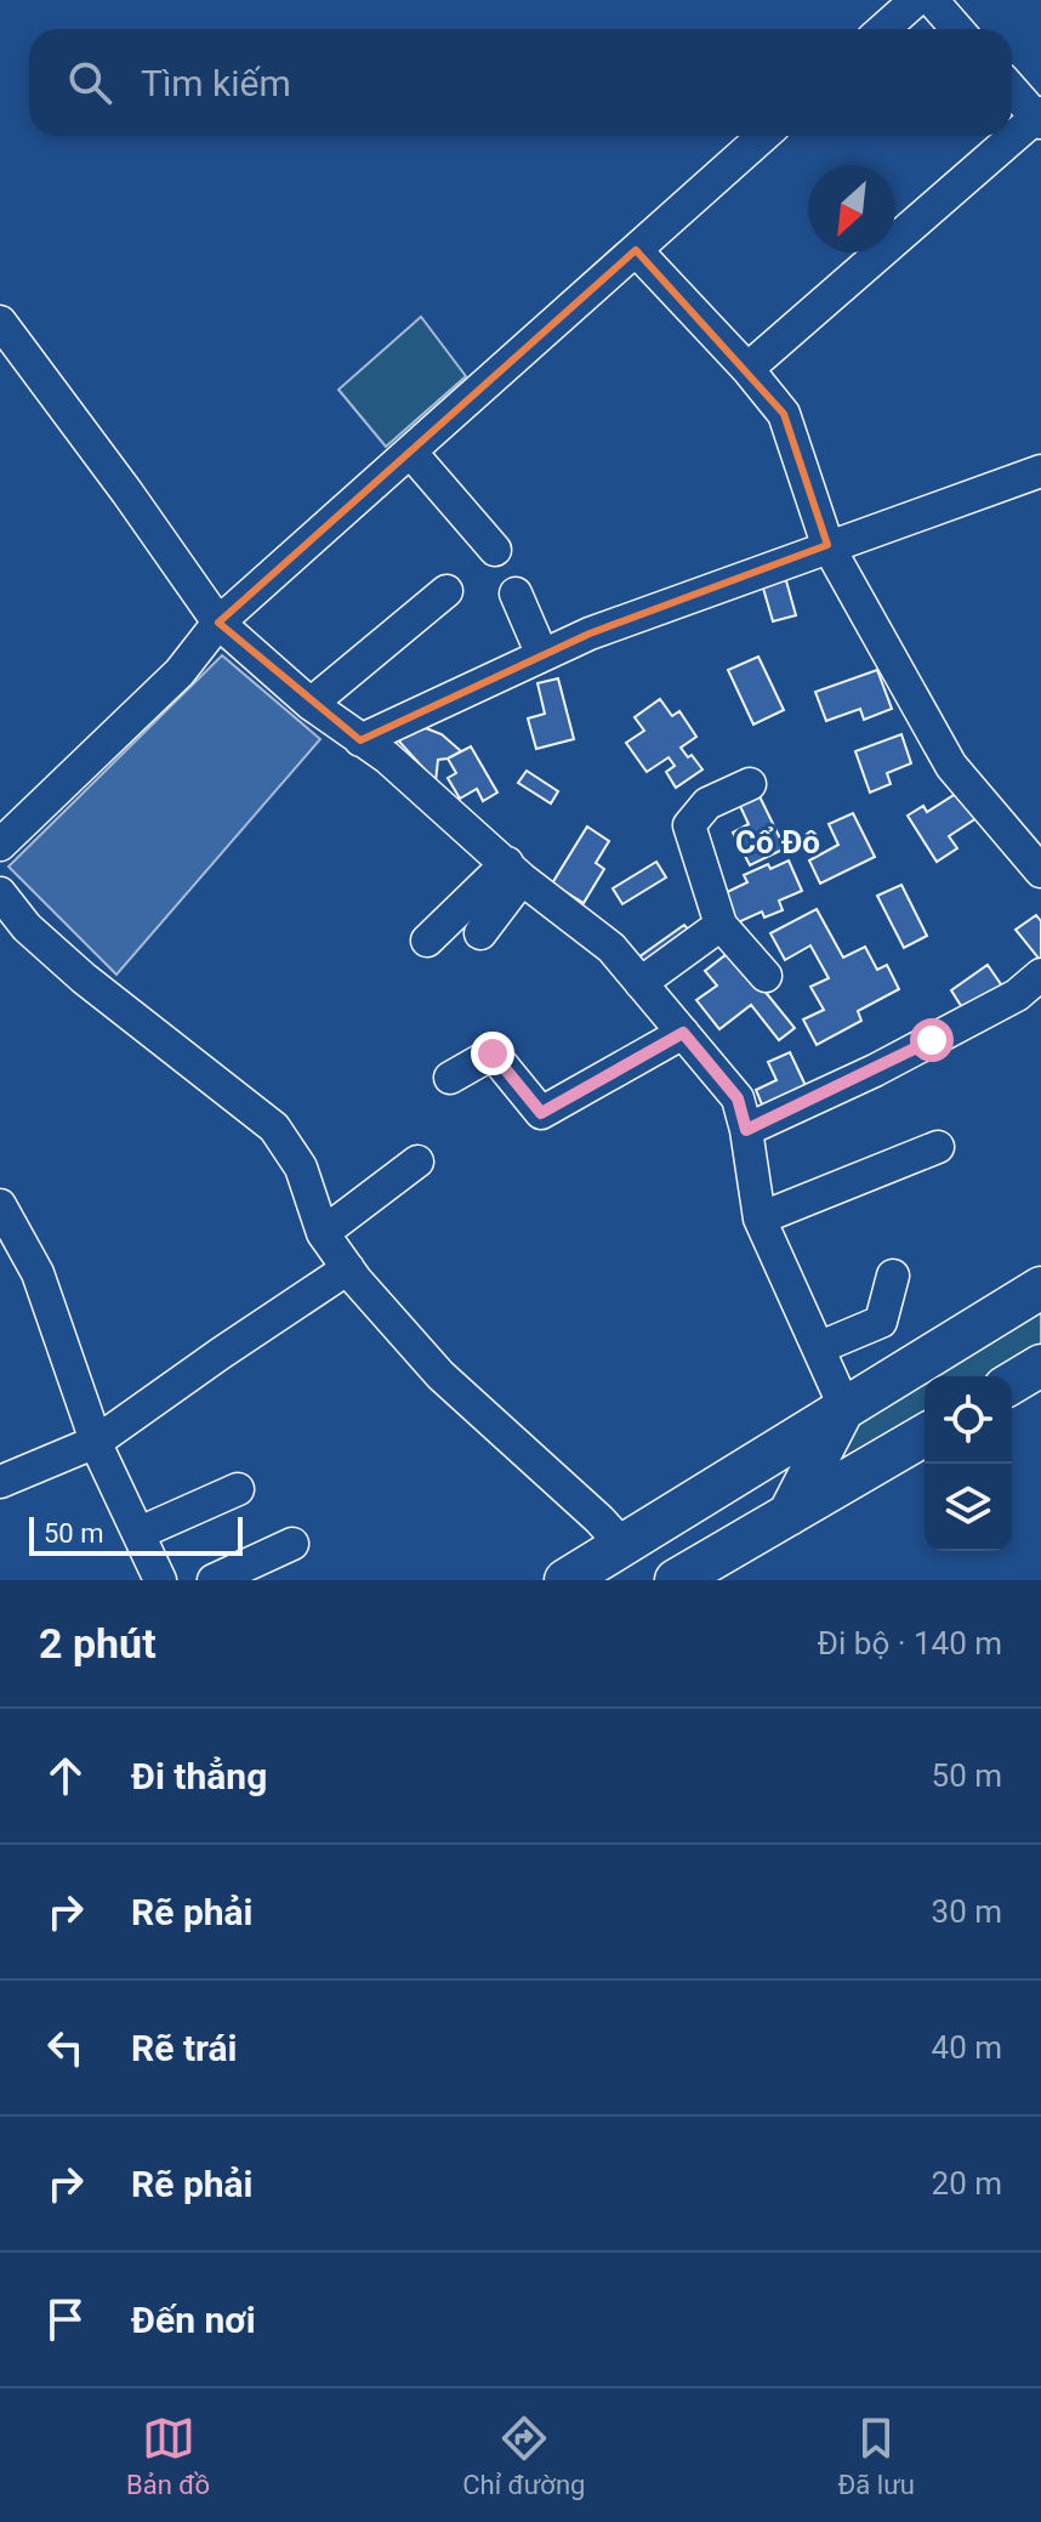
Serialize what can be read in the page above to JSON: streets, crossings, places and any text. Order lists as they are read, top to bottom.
{
  "districts": ["Cổ Đô"],
  "scale_bar": "50 m",
  "north": "bottom left",
  "page": {
    "search": "Tìm kiếm",
    "scale": "50 m",
    "heading": ["2 phút", "Đi bộ · 140 m"],
    "list": [
      ["Đi thẳng", "50 m"],
      ["Rẽ phải", "30 m"],
      ["Rẽ trái", "40 m"],
      ["Rẽ phải", "20 m"],
      "Đến nơi"
    ],
    "nav": ["Bản đồ", "Chỉ đường", "Đã lưu"]
  }
}
